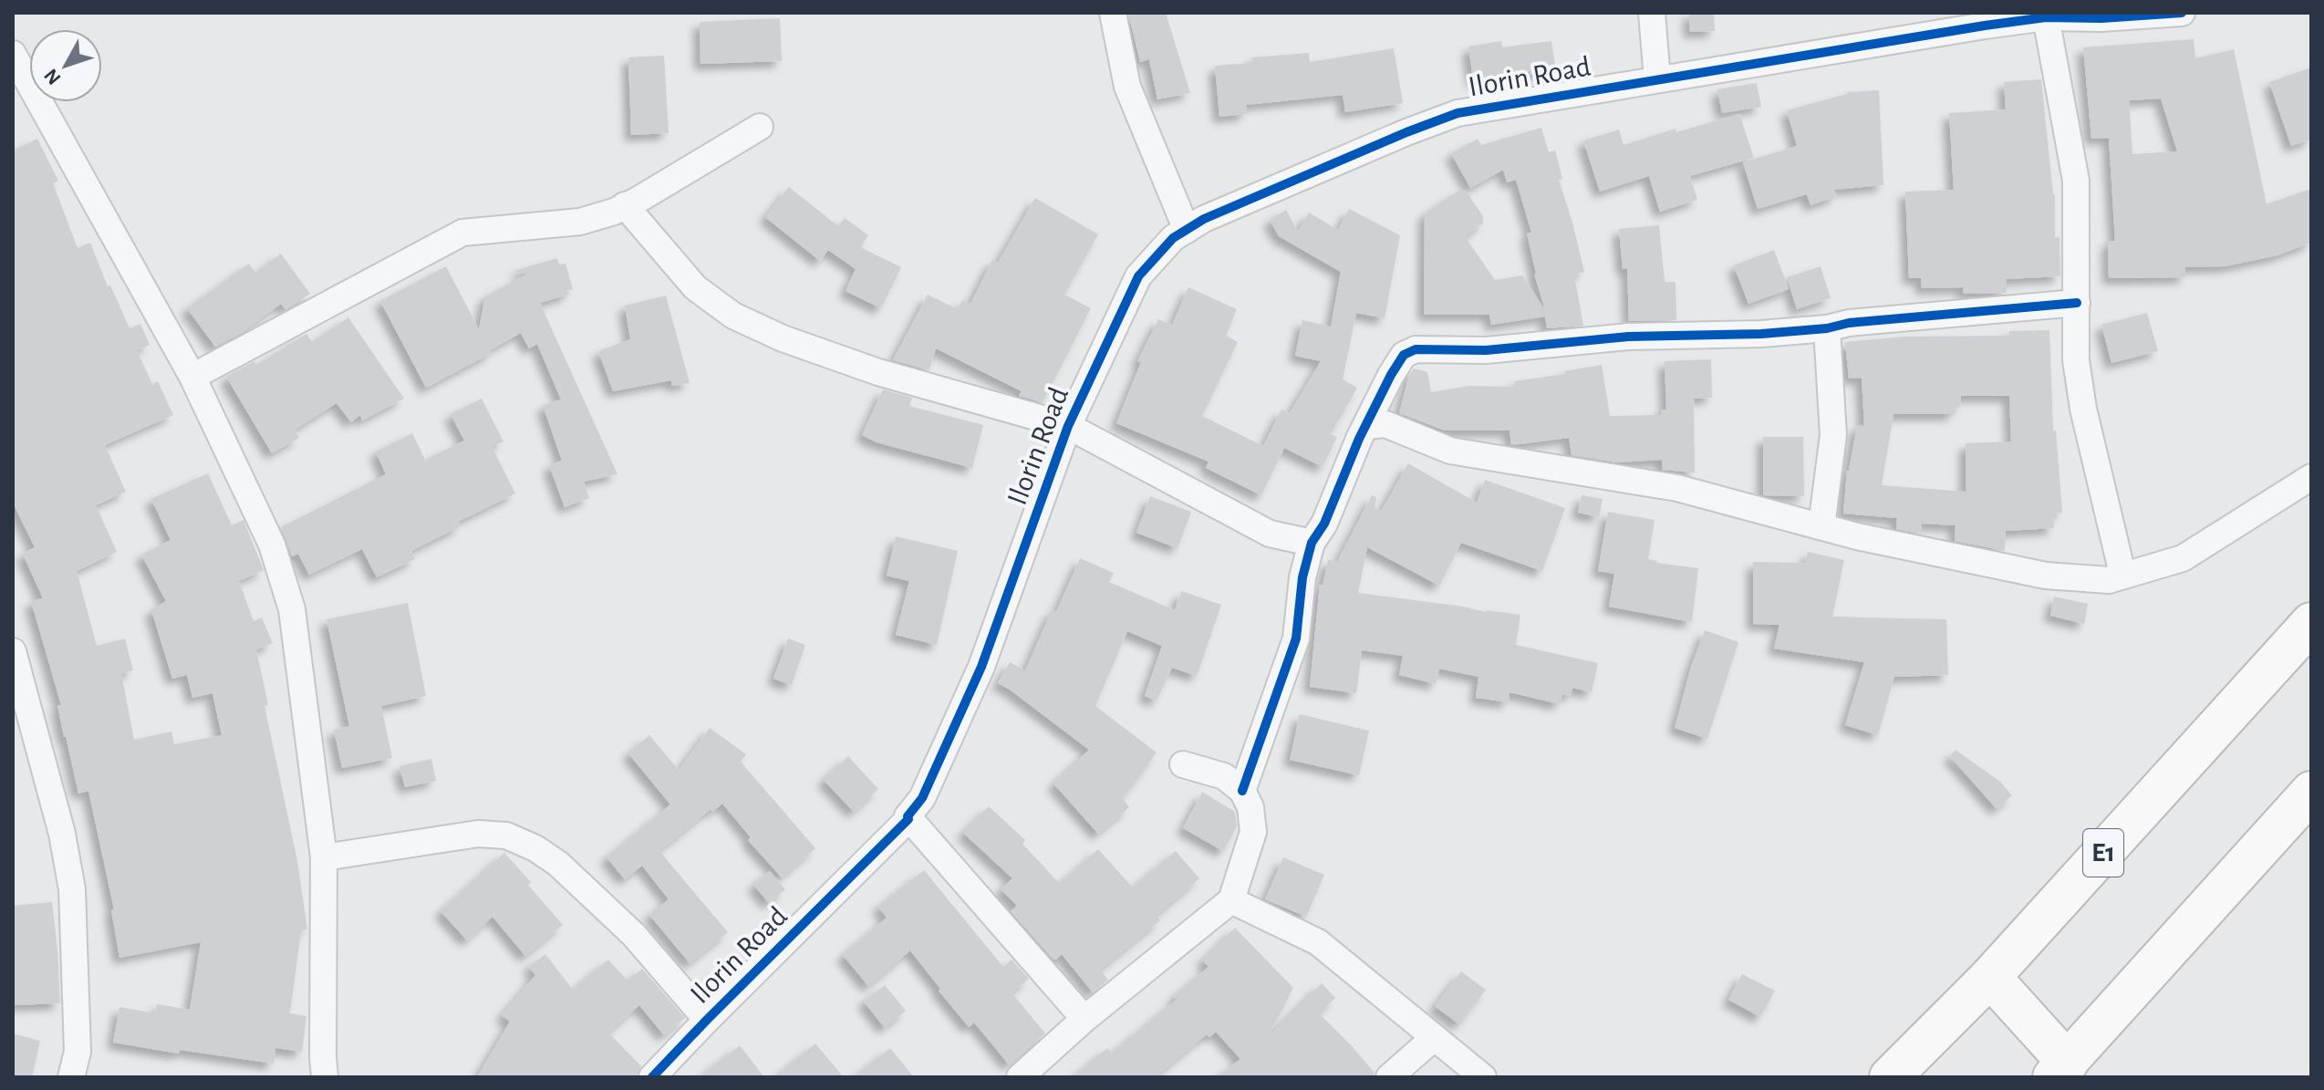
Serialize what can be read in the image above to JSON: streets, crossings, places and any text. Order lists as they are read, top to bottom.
{
  "streets": {
    "highway": ["E1"],
    "street": ["Ilorin Road"]
  },
  "north": "bottom left"
}
